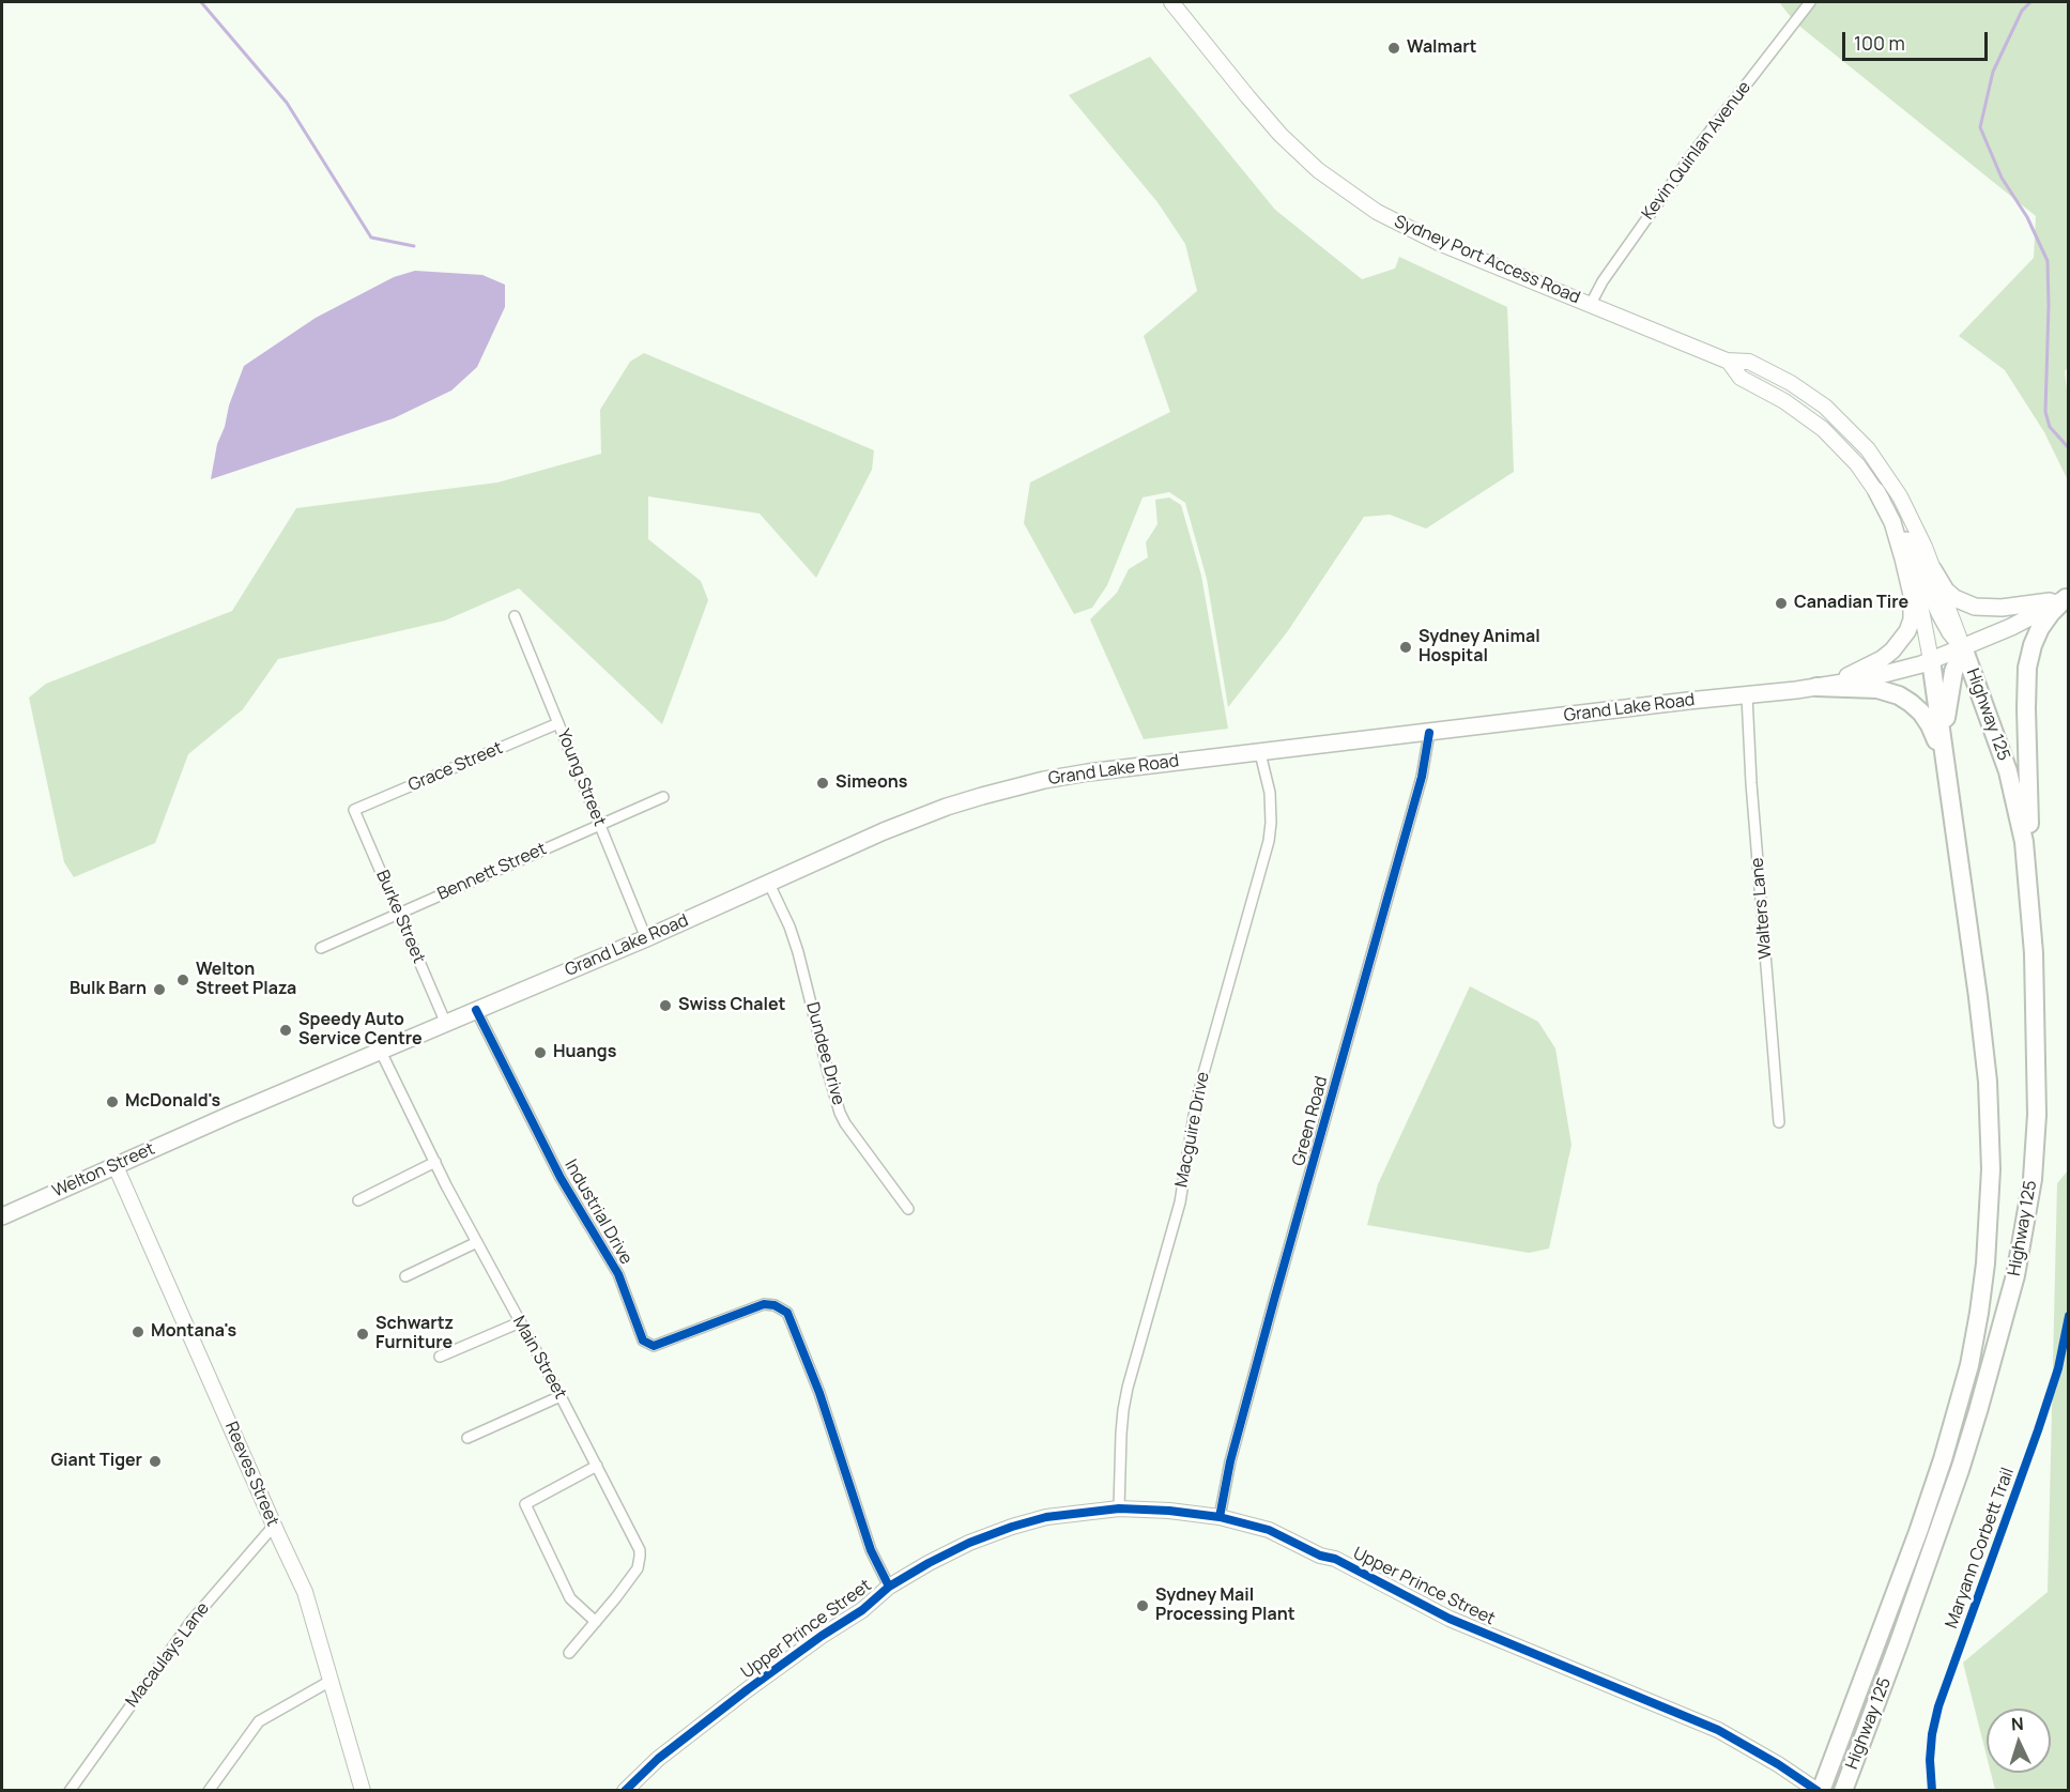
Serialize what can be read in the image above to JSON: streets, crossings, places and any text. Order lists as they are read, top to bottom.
{
  "streets": {
    "highway": ["Highway 125"],
    "main road": ["Grand Lake Road", "Welton Street"],
    "street": [
      "Kevin Quinlan Avenue",
      "Sydney Port Access Road",
      "Grace Street",
      "Young Street",
      "Bennett Street",
      "Walters Lane",
      "Burke Street",
      "Dundee Drive",
      "Green Road",
      "Macguire Drive",
      "Industrial Drive",
      "Main Street",
      "Reeves Street",
      "Upper Prince Street",
      "Macaulays Lane"
    ],
    "cycle path": ["Maryann Corbett Trail"]
  },
  "crossings": [
    ["Kevin Quinlan Avenue", "Sydney Port Access Road"],
    ["Sydney Port Access Road", "Grand Lake Road"],
    ["Sydney Port Access Road", "Highway 125"],
    ["Grand Lake Road", "Highway 125"],
    ["Grand Lake Road", "Young Street"],
    ["Grand Lake Road", "Walters Lane"],
    ["Grand Lake Road", "Burke Street"],
    ["Grand Lake Road", "Dundee Drive"],
    ["Grand Lake Road", "Green Road"],
    ["Grand Lake Road", "Macguire Drive"],
    ["Grand Lake Road", "Welton Street"],
    ["Grand Lake Road", "Industrial Drive"],
    ["Grand Lake Road", "Main Street"],
    ["Highway 125", "Upper Prince Street"],
    ["Grace Street", "Young Street"],
    ["Grace Street", "Burke Street"],
    ["Young Street", "Bennett Street"],
    ["Bennett Street", "Burke Street"],
    ["Green Road", "Upper Prince Street"],
    ["Macguire Drive", "Upper Prince Street"],
    ["Welton Street", "Reeves Street"],
    ["Industrial Drive", "Upper Prince Street"],
    ["Reeves Street", "Macaulays Lane"]
  ],
  "places": [
    "Walmart",
    "Canadian Tire",
    "Sydney Animal Hospital",
    "Simeons",
    "Welton Street Plaza",
    "Bulk Barn",
    "Swiss Chalet",
    "Speedy Auto Service Centre",
    "Huangs",
    "McDonald's",
    "Montana's",
    "Schwartz Furniture",
    "Giant Tiger",
    "Sydney Mail Processing Plant"
  ],
  "scale_bar": "100 m",
  "north": "top"
}
